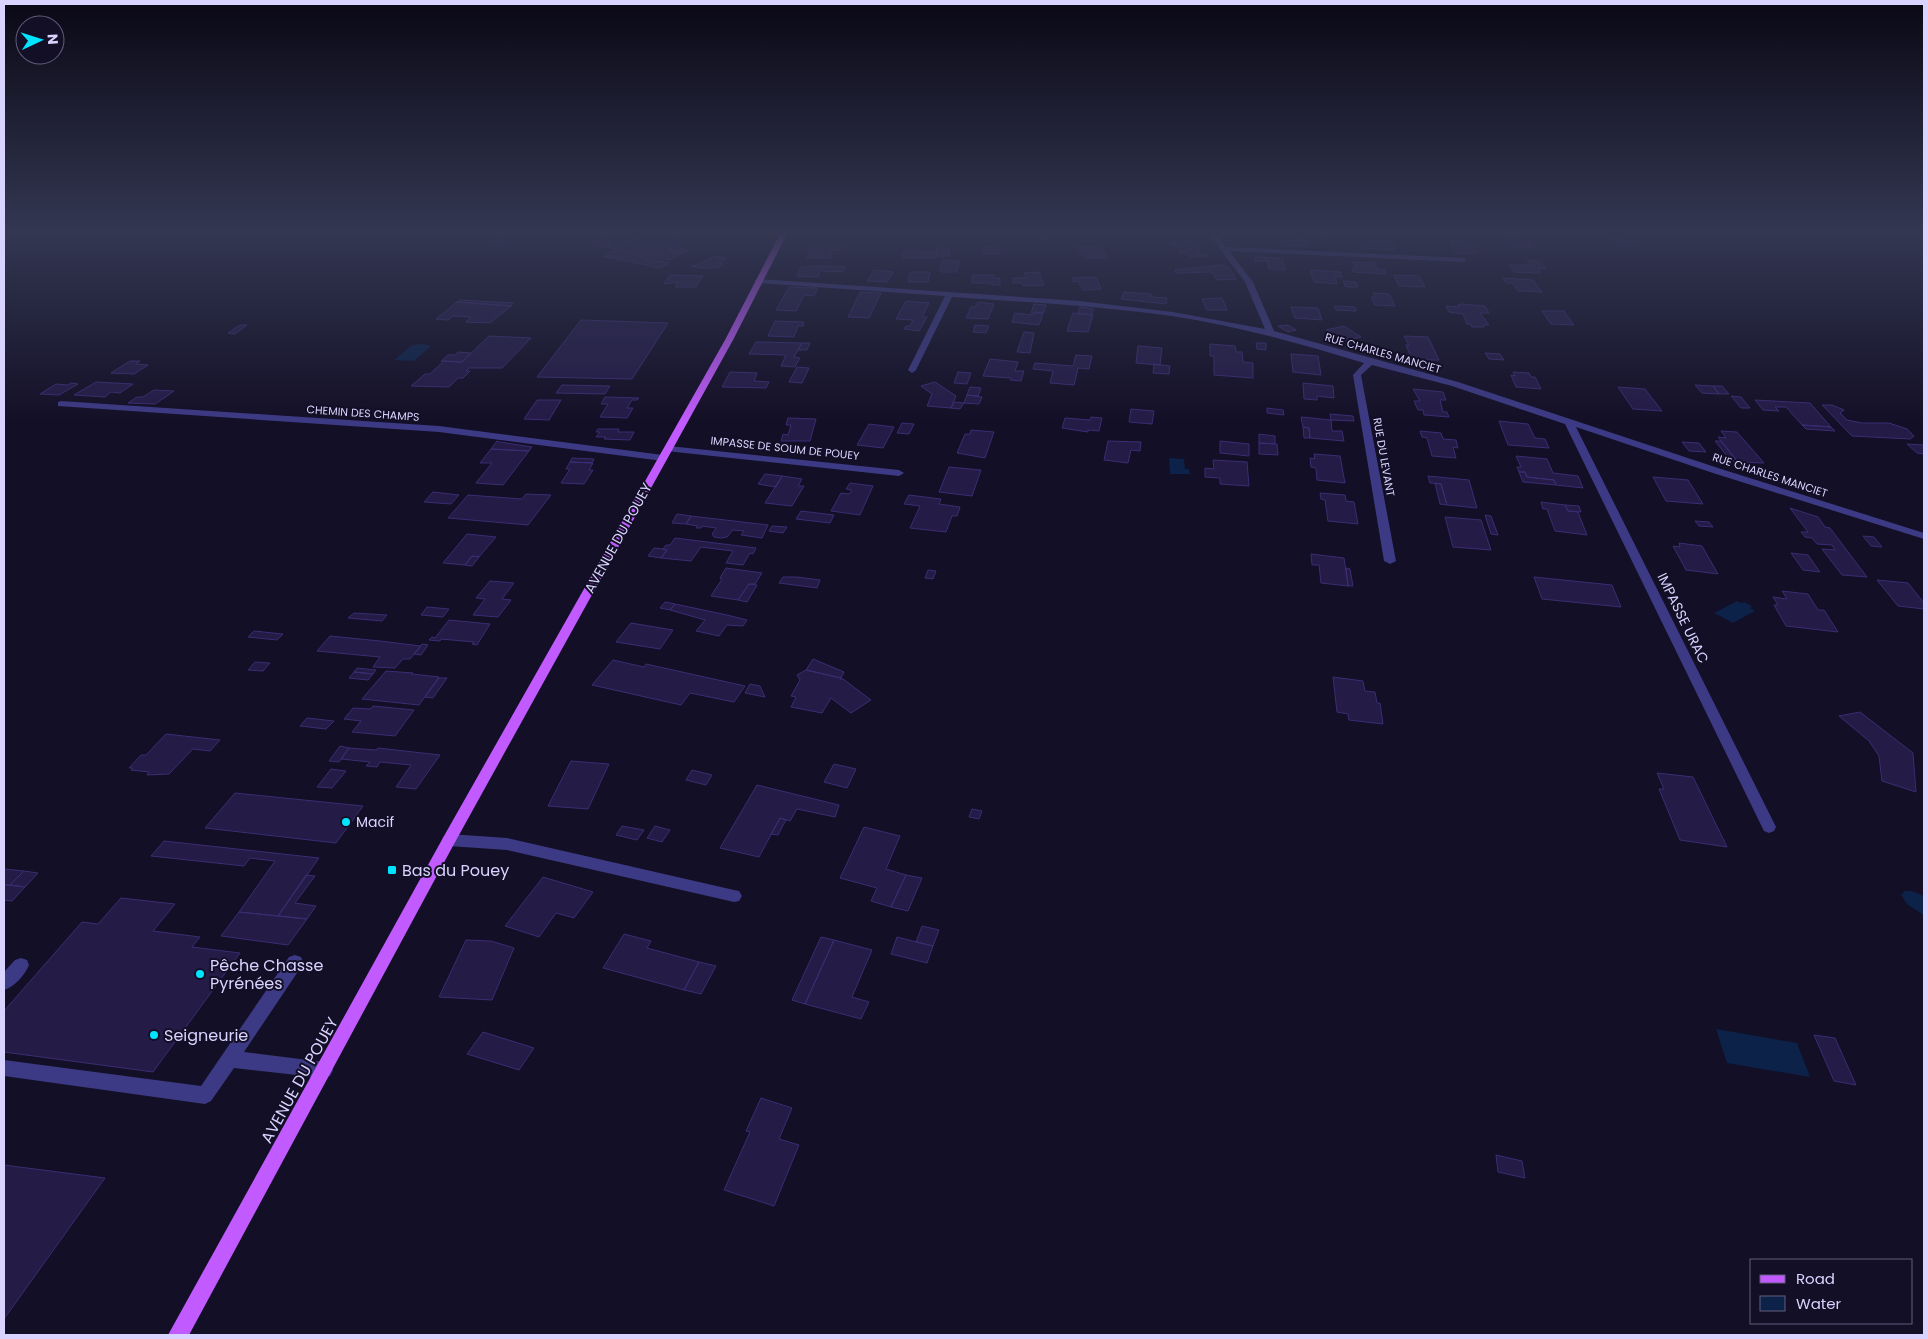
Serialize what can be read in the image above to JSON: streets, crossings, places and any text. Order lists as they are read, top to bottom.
{
  "streets": {
    "main road": ["AVENUE DU POUEY"],
    "street": [
      "RUE CHARLES MANCIET",
      "CHEMIN DES CHAMPS",
      "IMPASSE DE SOUM DE POUEY",
      "RUE DU LEVANT",
      "IMPASSE URAC"
    ]
  },
  "crossings": [
    ["RUE CHARLES MANCIET", "RUE DU LEVANT"],
    ["RUE CHARLES MANCIET", "IMPASSE URAC"],
    ["CHEMIN DES CHAMPS", "IMPASSE DE SOUM DE POUEY"],
    ["CHEMIN DES CHAMPS", "AVENUE DU POUEY"],
    ["IMPASSE DE SOUM DE POUEY", "AVENUE DU POUEY"]
  ],
  "places": {
    "other": ["Macif", "Pêche Chasse Pyrénées", "Seigneurie"],
    "transit": ["Bas du Pouey"]
  },
  "legend": ["Road", "Water"],
  "north": "right"
}
